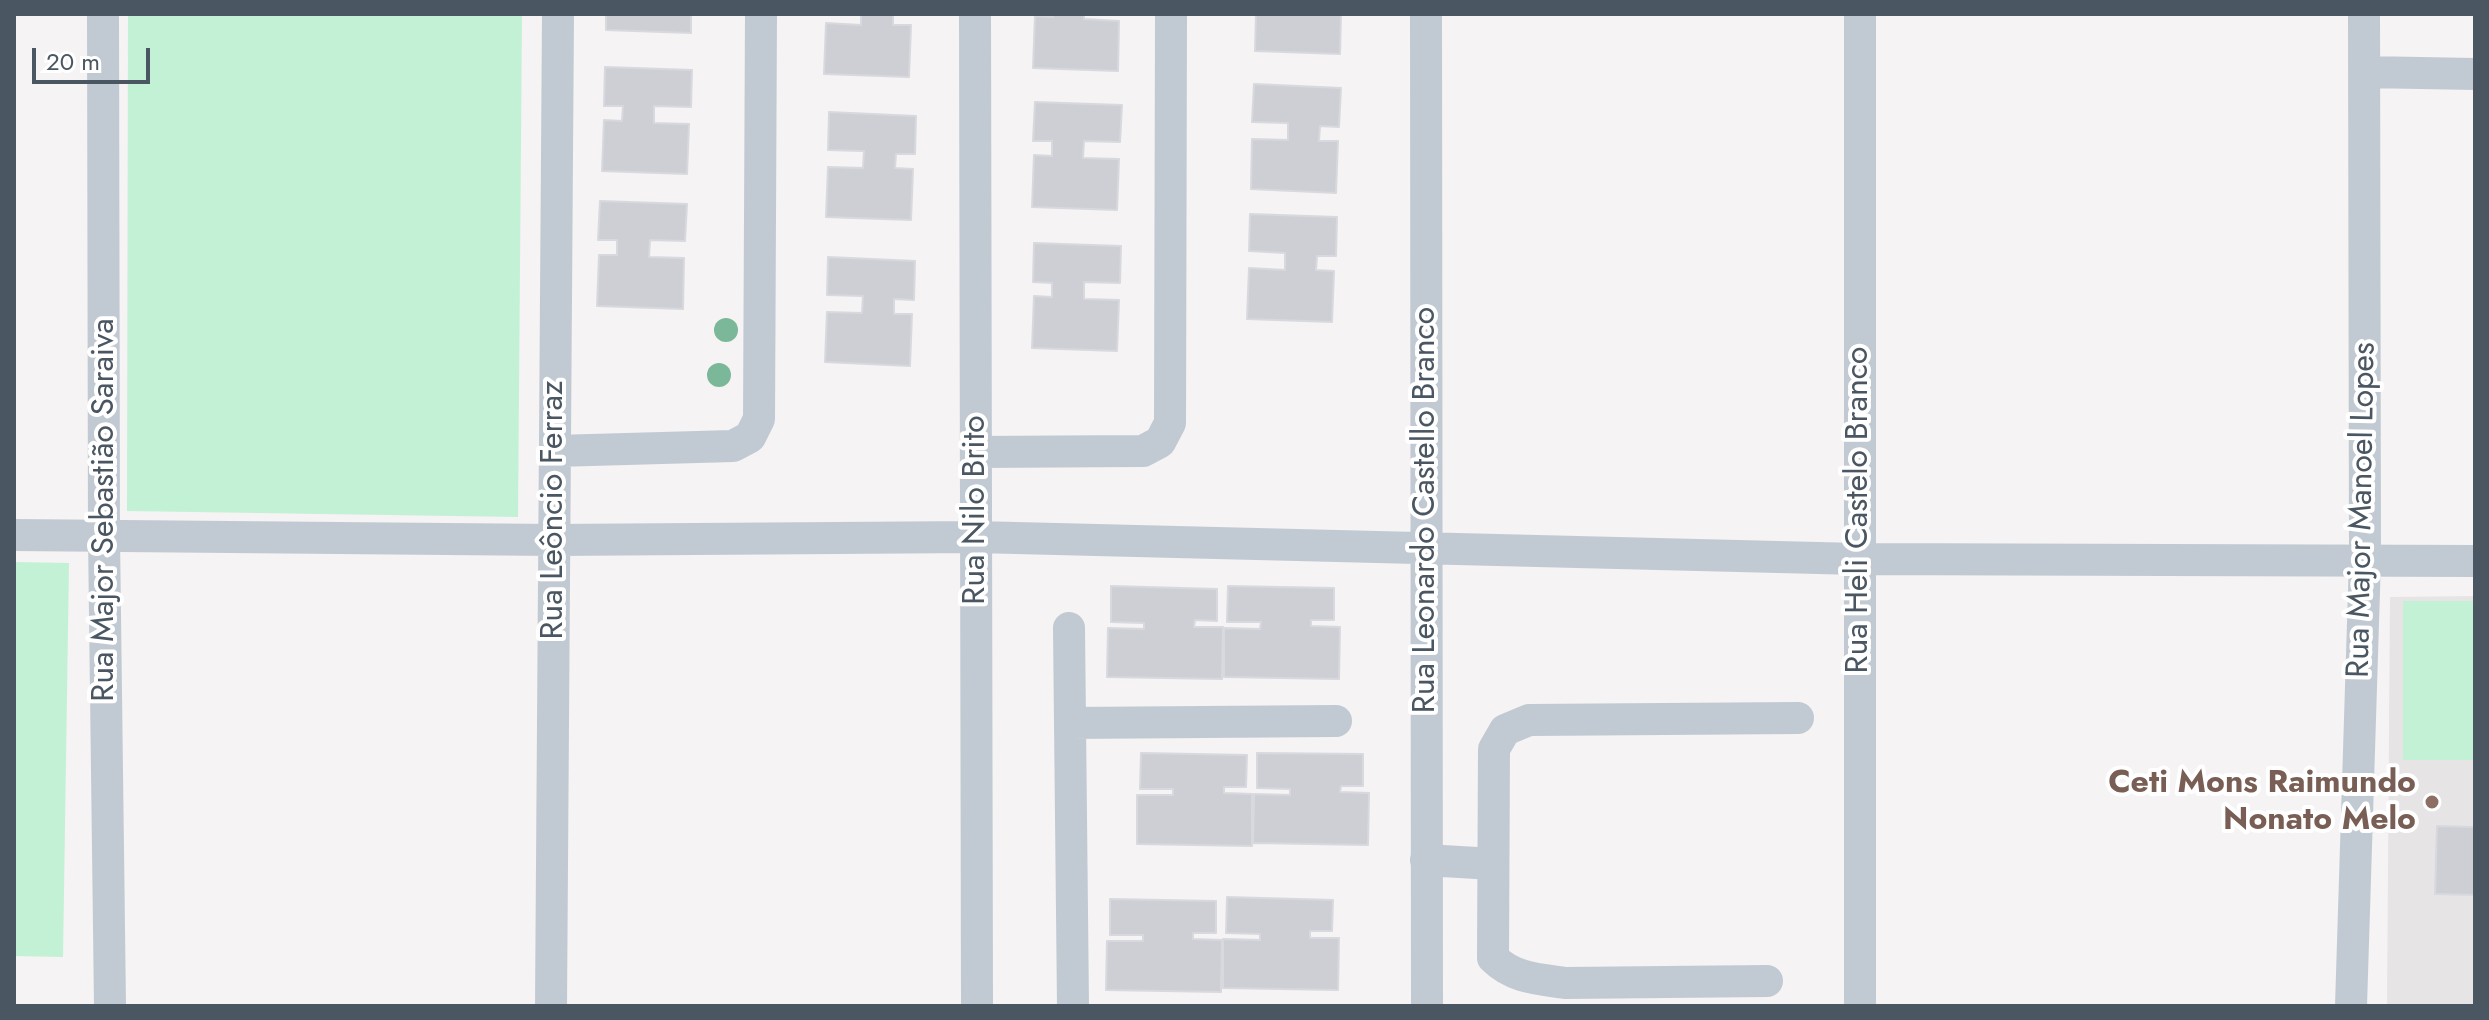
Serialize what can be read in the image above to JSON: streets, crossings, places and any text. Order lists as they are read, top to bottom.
{
  "streets": {
    "street": [
      "Rua Major Sebastião Saraiva",
      "Rua Leôncio Ferraz",
      "Rua Nilo Brito",
      "Rua Leonardo Castello Branco",
      "Rua Heli Castelo Branco",
      "Rua Major Manoel Lopes"
    ]
  },
  "places": ["Ceti Mons Raimundo Nonato Melo"],
  "scale_bar": "20 m"
}
